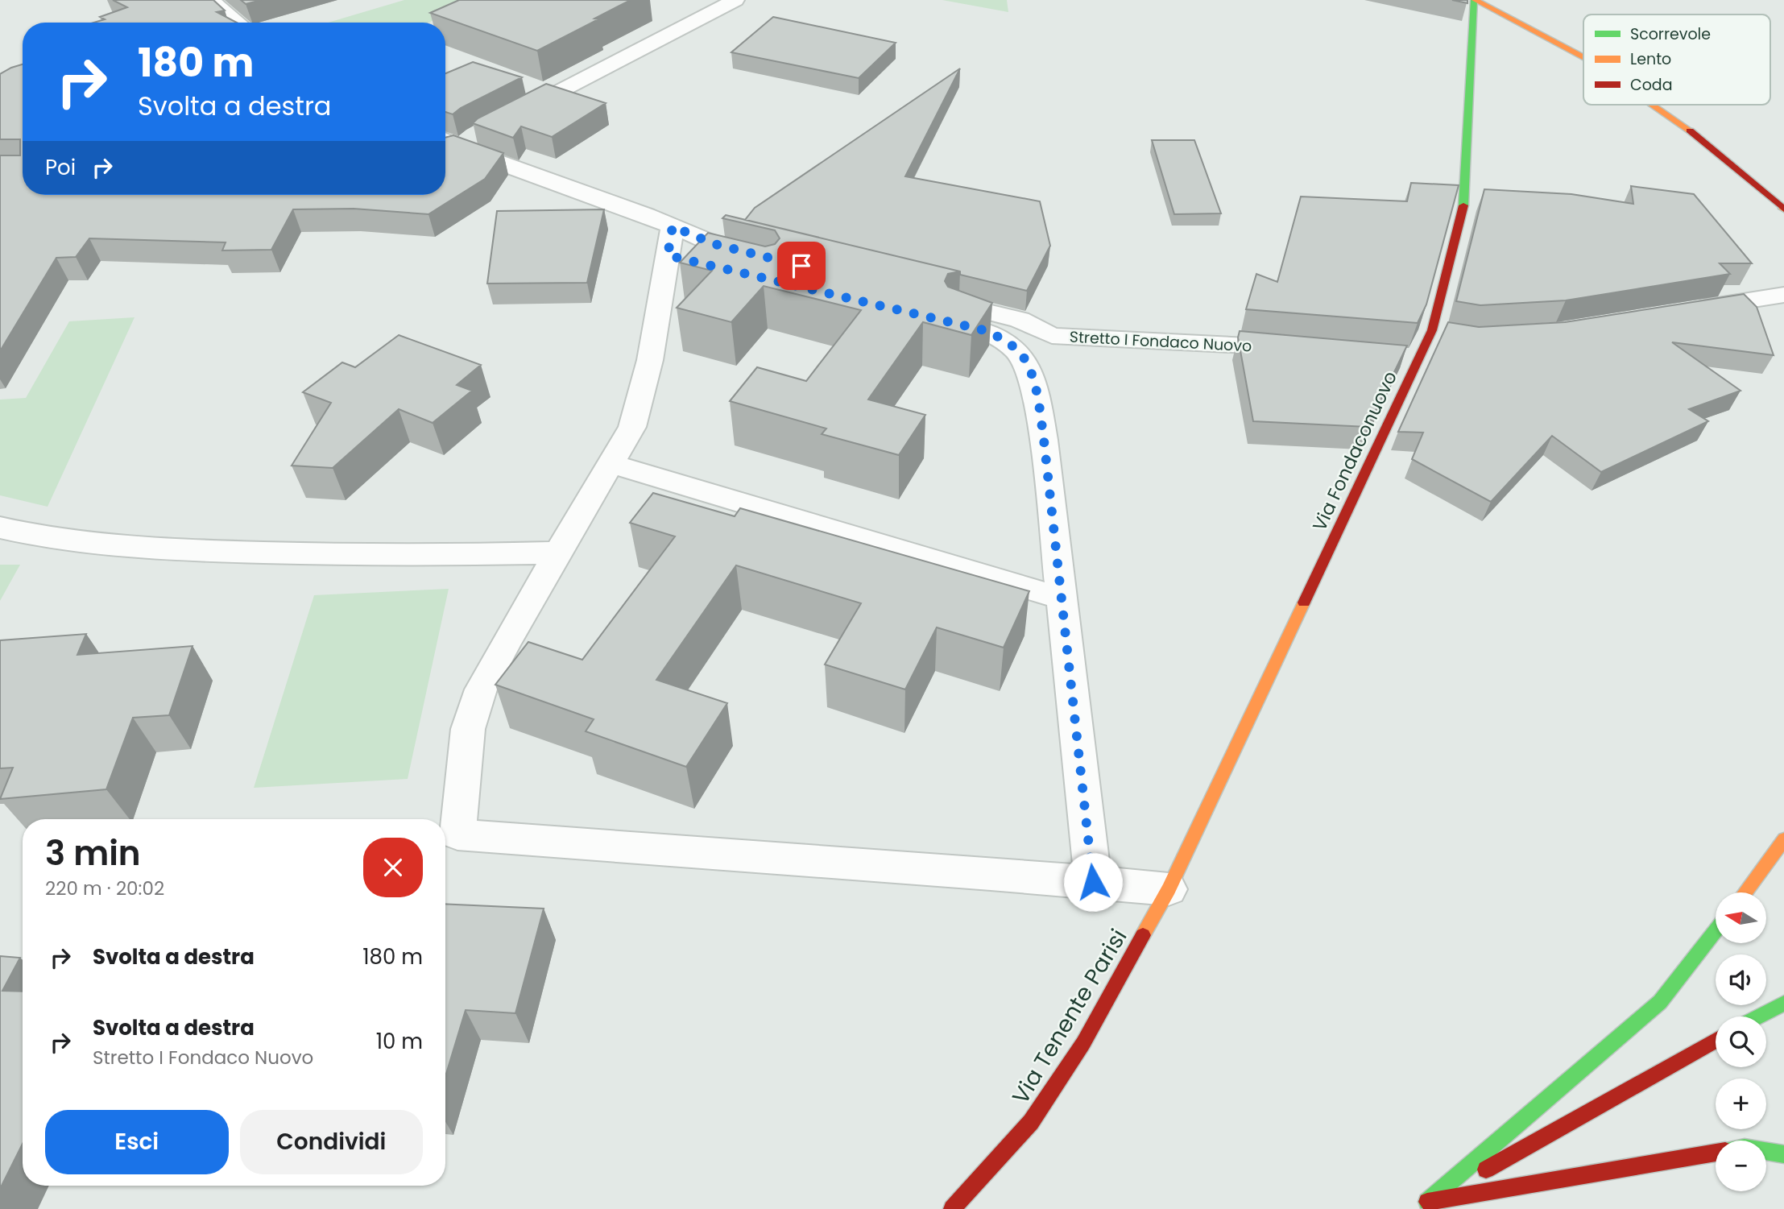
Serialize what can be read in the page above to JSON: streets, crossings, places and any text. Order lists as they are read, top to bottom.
{
  "streets": {
    "main road": ["Via Fondaconuovo", "Via Tenente Parisi"],
    "street": ["Stretto I Fondaco Nuovo"]
  },
  "crossings": [
    ["Via Fondaconuovo", "Via Tenente Parisi"]
  ],
  "legend": ["Scorrevole", "Lento", "Coda"],
  "north": "left",
  "page": {
    "turn": ["180 m", "Svolta a destra"],
    "then": "Poi",
    "heading": ["3 min", "220 m · 20:02"],
    "map_buttons": ["+", "−"],
    "list": [
      {
        "name": "Svolta a destra",
        "value": "180 m"
      },
      {
        "name": "Svolta a destra",
        "note": "Stretto I Fondaco Nuovo",
        "value": "10 m"
      }
    ],
    "buttons": ["Esci", "Condividi"]
  }
}
